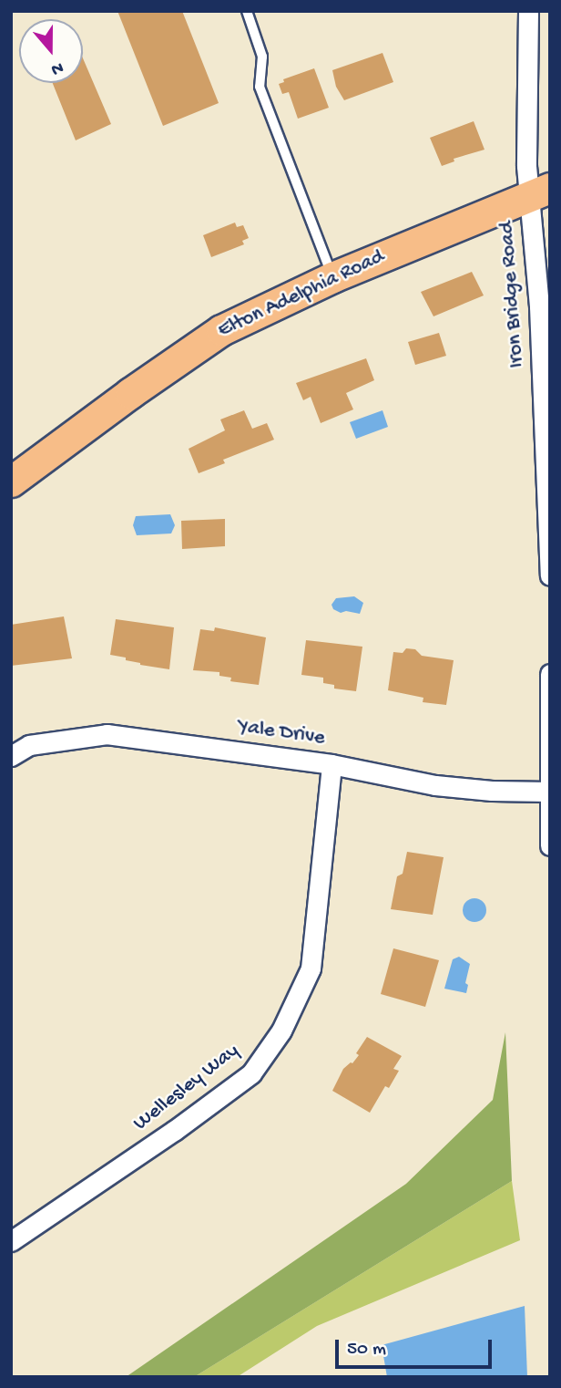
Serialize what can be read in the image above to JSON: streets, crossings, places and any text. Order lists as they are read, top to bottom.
{
  "streets": {
    "main road": ["Elton Adelphia Road"],
    "street": ["Iron Bridge Road", "Yale Drive", "Wellesley Way"]
  },
  "crossings": [
    ["Elton Adelphia Road", "Iron Bridge Road"],
    ["Yale Drive", "Wellesley Way"]
  ],
  "scale_bar": "50 m",
  "north": "bottom"
}
